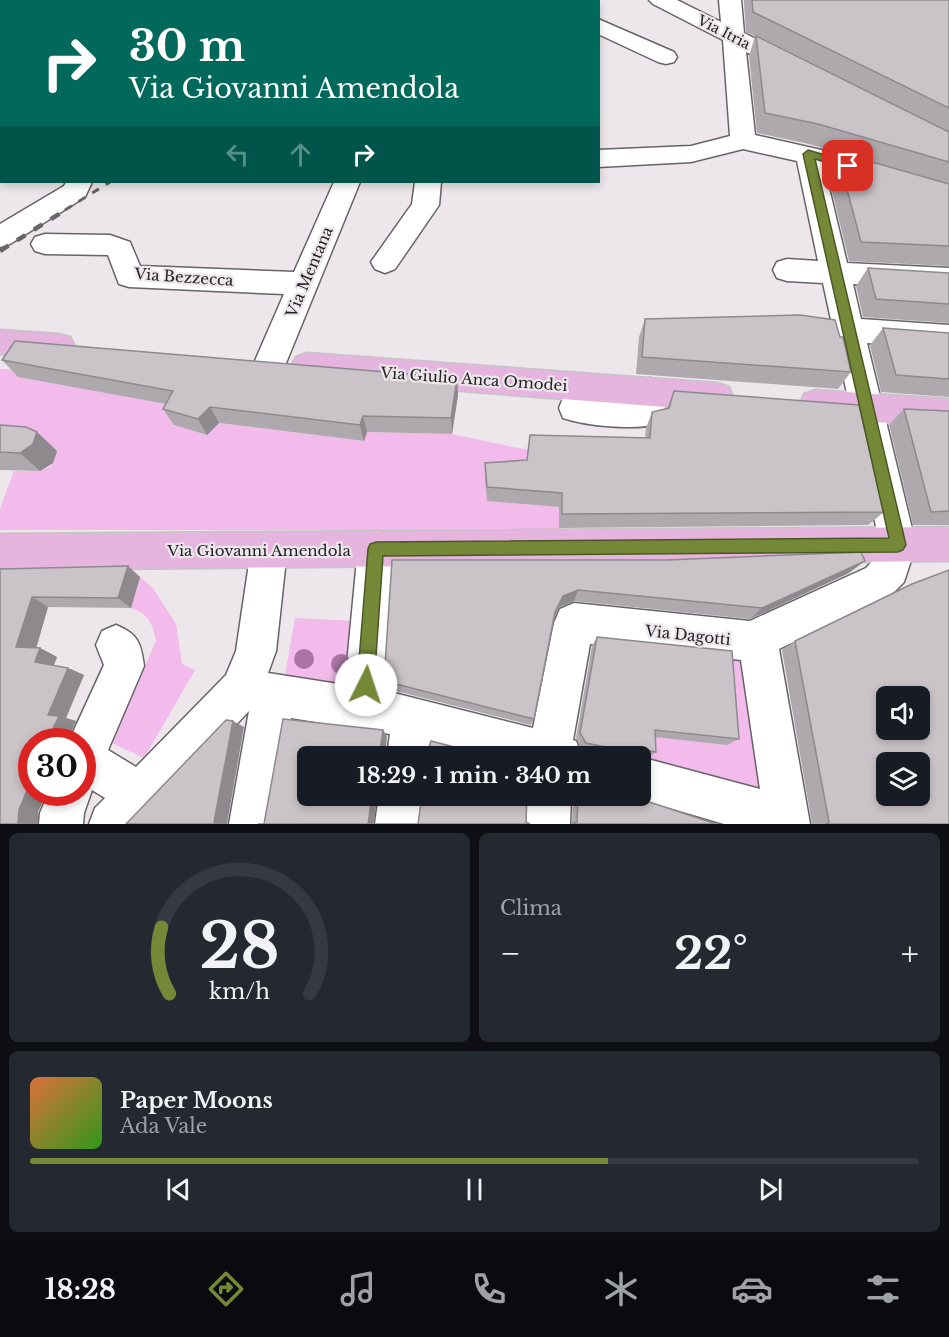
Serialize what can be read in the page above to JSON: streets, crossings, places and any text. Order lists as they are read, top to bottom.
{
  "streets": {
    "main road": ["Via Giulio Anca Omodei", "Via Giovanni Amendola"],
    "street": [
      "Via Itria",
      "Via Mentana",
      "Via Bezzecca",
      "Via Dagotti"
    ]
  },
  "crossings": [
    ["Via Mentana", "Via Bezzecca"],
    ["Via Mentana", "Via Giulio Anca Omodei"],
    ["Via Giovanni Amendola", "Via Dagotti"]
  ],
  "page": {
    "turn": ["30 m", "Via Giovanni Amendola"],
    "limit": "30",
    "trip": "18:29 · 1 min · 340 m",
    "tile": "Clima",
    "heat": ["−", "22°", "+"],
    "song": ["Paper Moons", "Ada Vale"],
    "tabs": "18:28",
    "gauge": ["28", "km/h"]
  }
}
